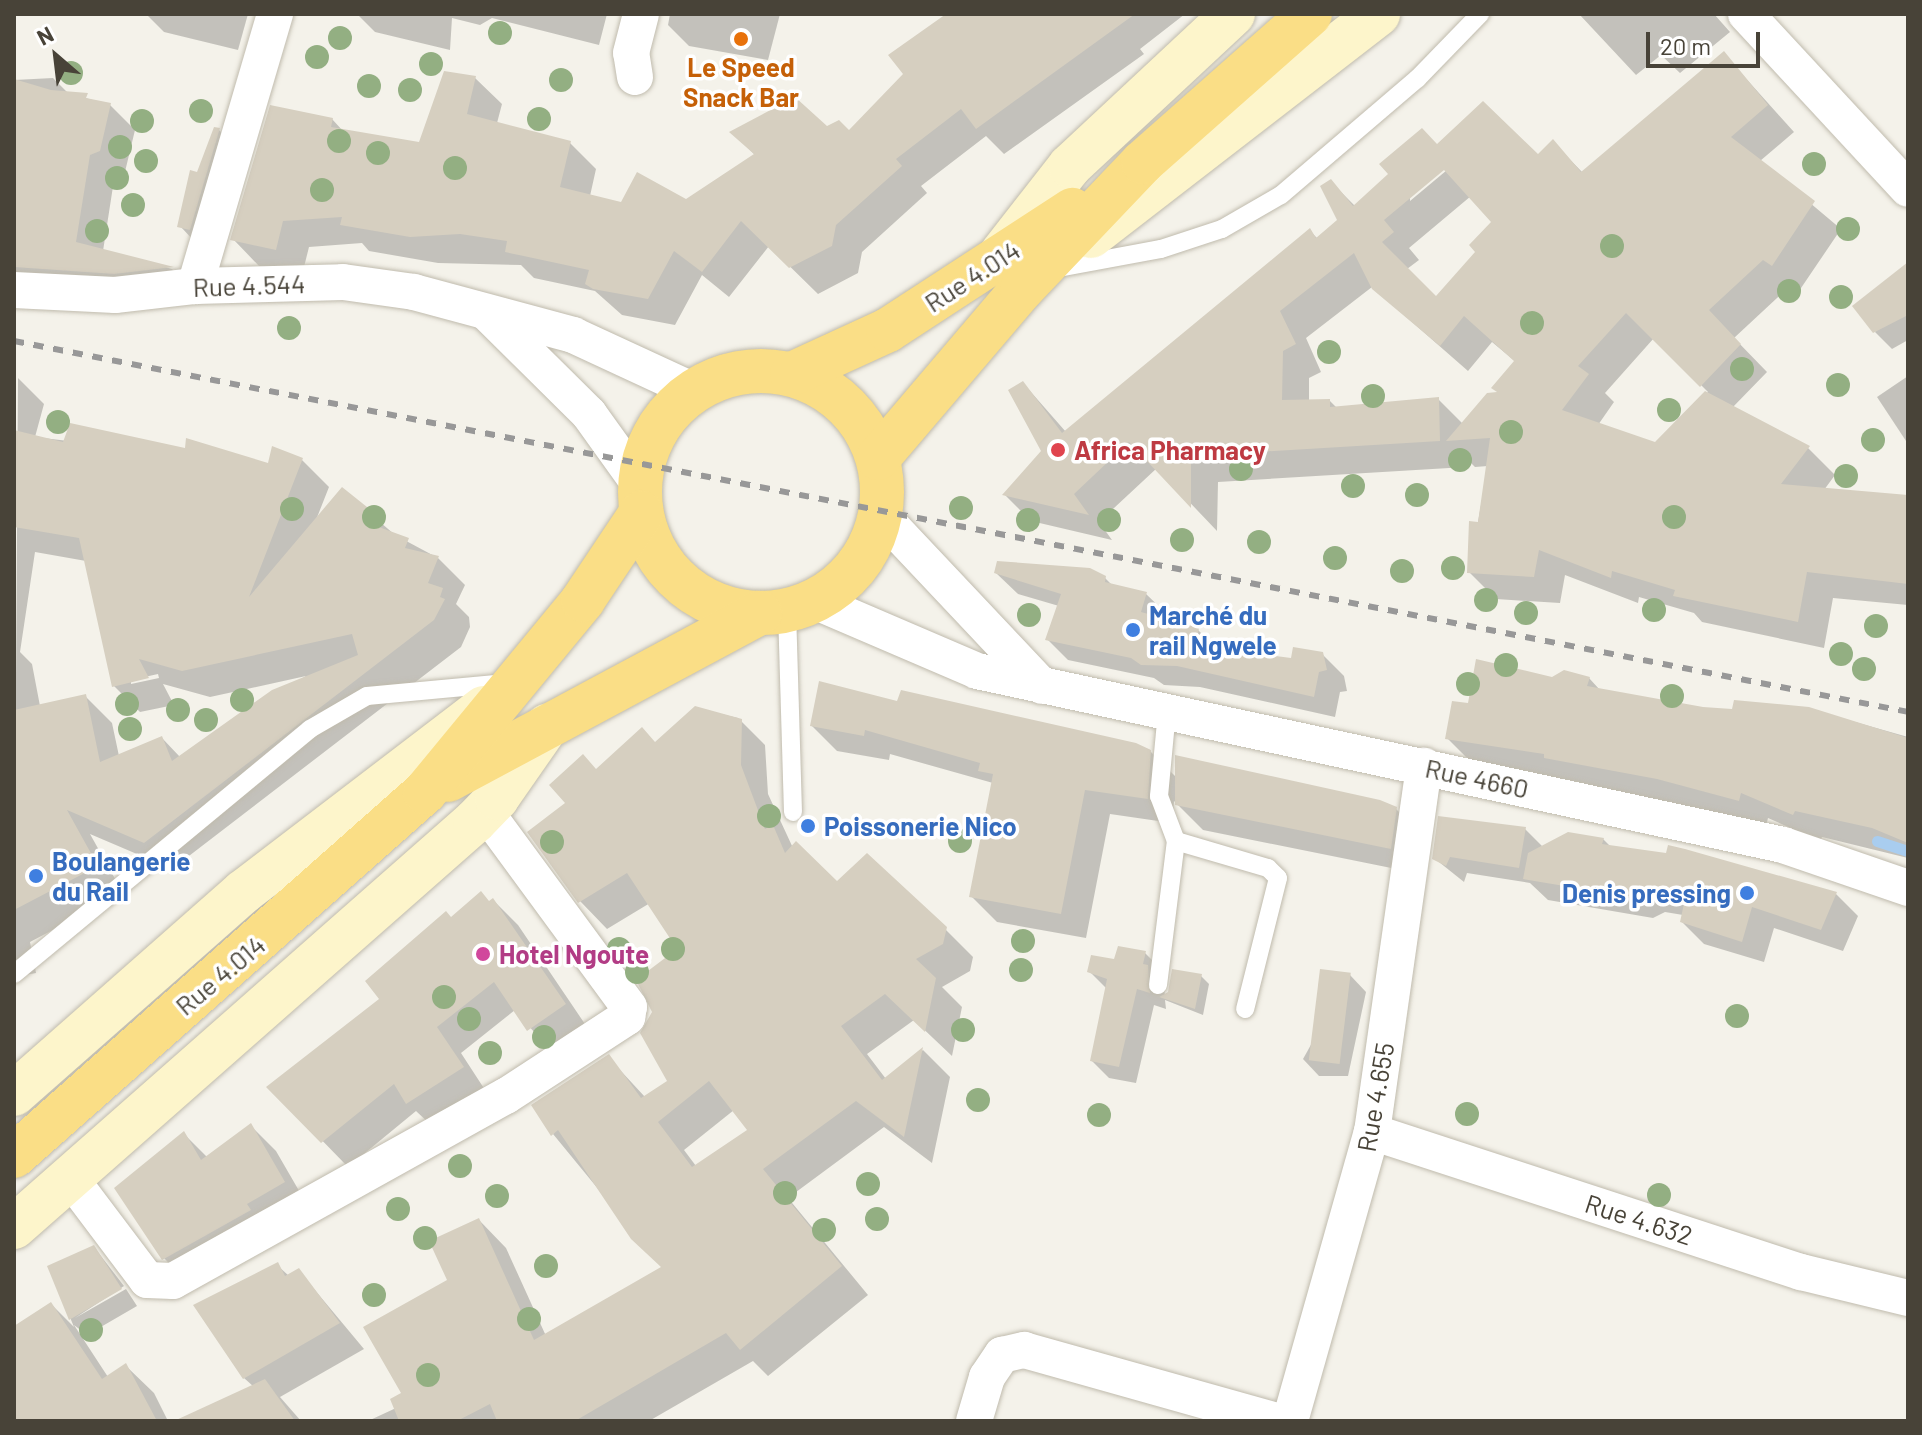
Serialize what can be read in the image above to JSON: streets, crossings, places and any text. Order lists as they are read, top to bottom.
{
  "streets": {
    "highway": ["Rue 4.014"],
    "street": [
      "Rue 4.544",
      "Rue 4660",
      "Rue 4.655",
      "Rue 4.632"
    ]
  },
  "crossings": [
    ["Rue 4.014", "Rue 4.544"],
    ["Rue 4.014", "Rue 4660"],
    ["Rue 4.544", "Rue 4660"],
    ["Rue 4660", "Rue 4.655"],
    ["Rue 4.655", "Rue 4.632"]
  ],
  "places": [
    "Le Speed Snack Bar",
    "Africa Pharmacy",
    "Marché du rail Ngwele",
    "Poissonerie Nico",
    "Boulangerie du Rail",
    "Denis pressing",
    "Hotel Ngoute"
  ],
  "scale_bar": "20 m",
  "north": "top left"
}
